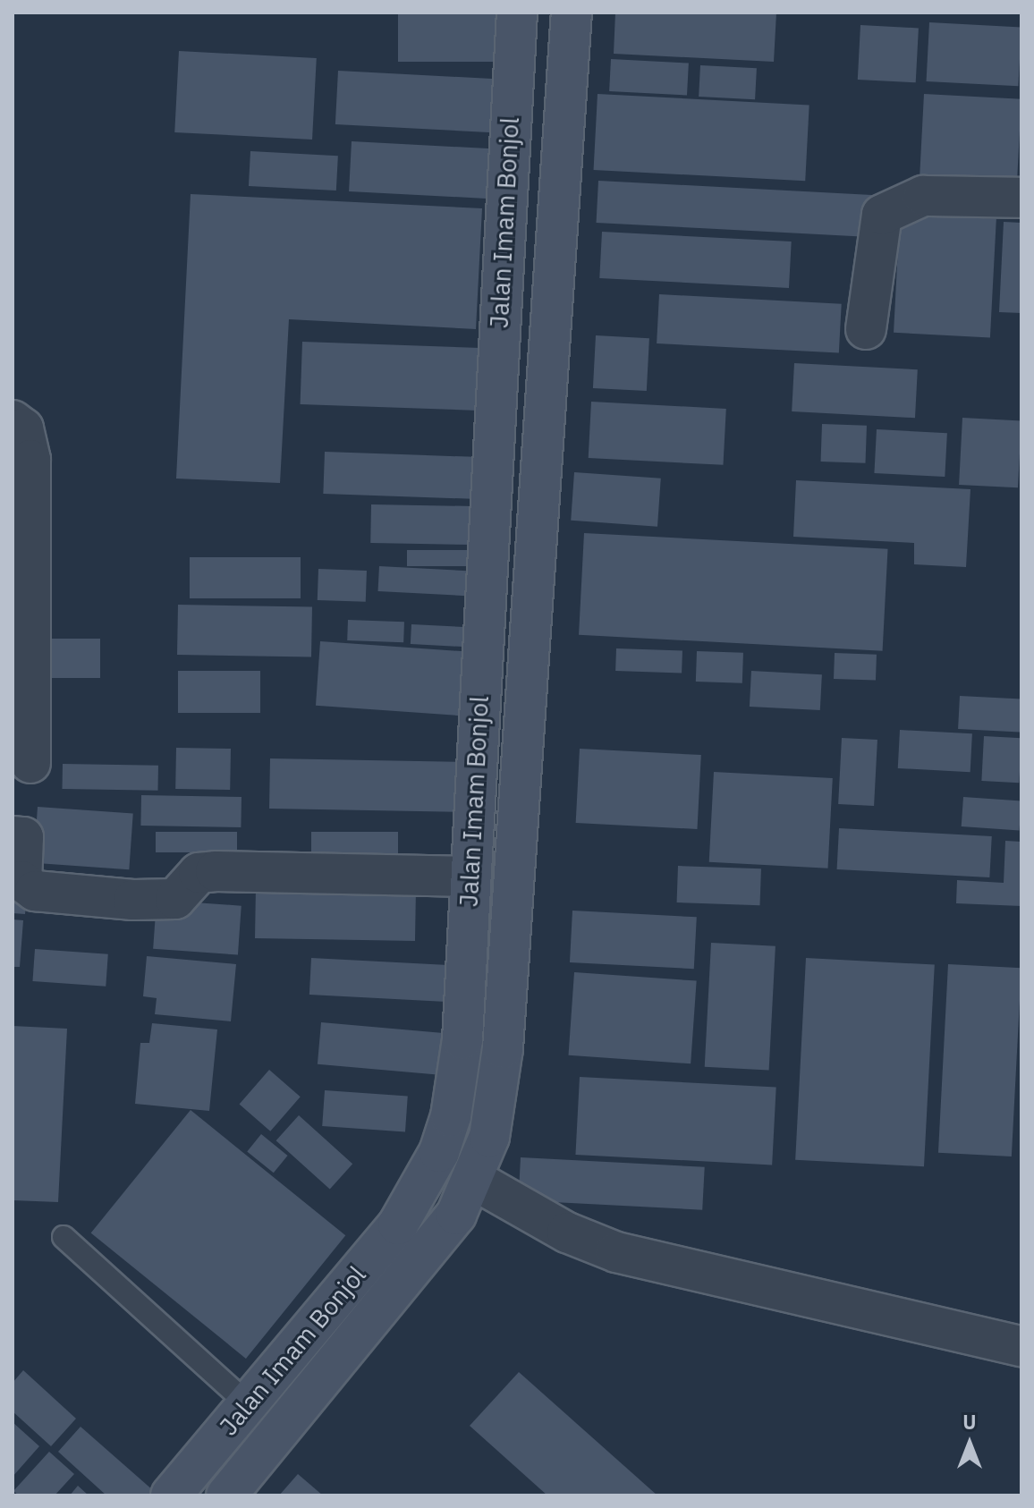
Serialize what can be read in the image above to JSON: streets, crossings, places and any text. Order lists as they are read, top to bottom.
{
  "streets": {
    "main road": ["Jalan Imam Bonjol"]
  },
  "north": "top"
}
